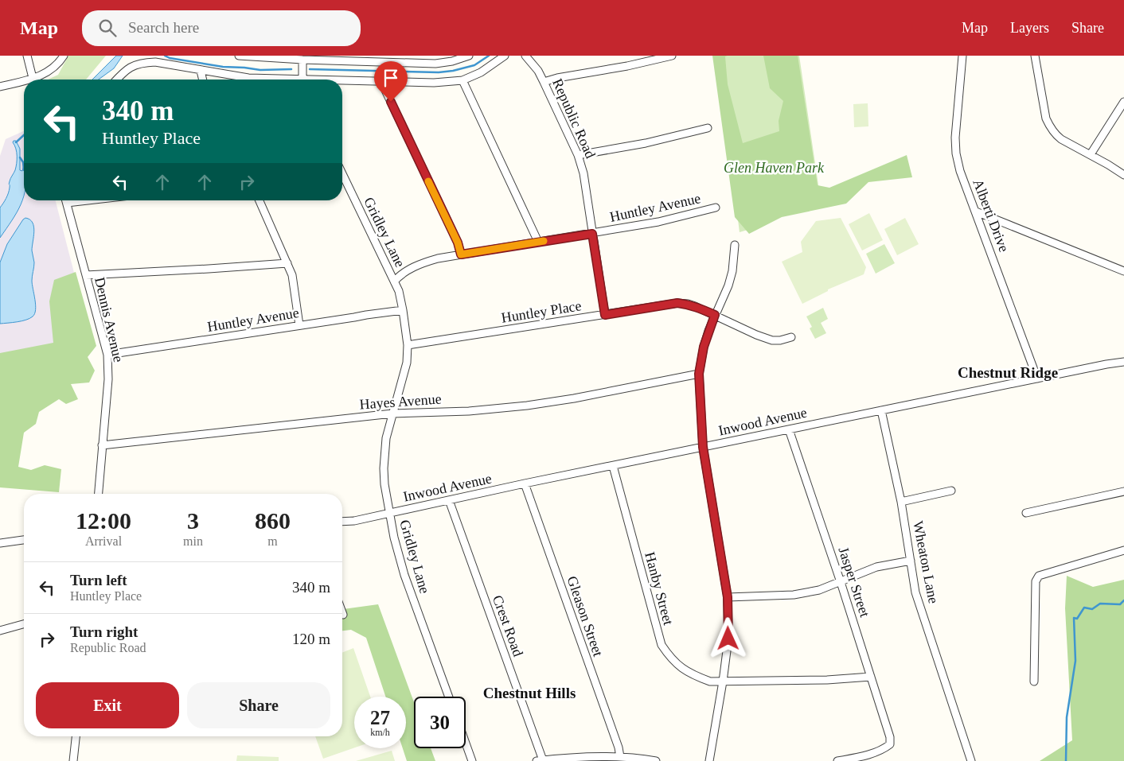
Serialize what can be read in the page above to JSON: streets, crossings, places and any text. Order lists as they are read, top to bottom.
{
  "streets": {
    "street": [
      "Republic Road",
      "Huntley Avenue",
      "Alberti Drive",
      "Gridley Lane",
      "Huntley Place",
      "Dennis Avenue",
      "Hayes Avenue",
      "Inwood Avenue",
      "Wheaton Lane",
      "Jasper Street",
      "Hanby Street",
      "Gleason Street",
      "Crest Road"
    ]
  },
  "crossings": [
    ["Republic Road", "Huntley Avenue"],
    ["Republic Road", "Huntley Place"],
    ["Huntley Avenue", "Gridley Lane"],
    ["Huntley Avenue", "Dennis Avenue"],
    ["Alberti Drive", "Inwood Avenue"],
    ["Gridley Lane", "Huntley Place"],
    ["Gridley Lane", "Hayes Avenue"],
    ["Gridley Lane", "Inwood Avenue"],
    ["Dennis Avenue", "Hayes Avenue"],
    ["Inwood Avenue", "Wheaton Lane"],
    ["Inwood Avenue", "Jasper Street"],
    ["Inwood Avenue", "Hanby Street"],
    ["Inwood Avenue", "Gleason Street"],
    ["Inwood Avenue", "Crest Road"],
    ["Jasper Street", "Hanby Street"]
  ],
  "districts": ["Chestnut Ridge", "Chestnut Hills"],
  "parks": ["Glen Haven Park"],
  "page": {
    "header": "Map",
    "search": "Search here",
    "nav": ["Map", "Layers", "Share"],
    "turn": ["340 m", "Huntley Place"],
    "eta": [
      "12:00",
      "Arrival",
      "3",
      "min",
      "860",
      "m"
    ],
    "list": [
      {
        "name": "Turn left",
        "note": "Huntley Place",
        "value": "340 m"
      },
      {
        "name": "Turn right",
        "note": "Republic Road",
        "value": "120 m"
      }
    ],
    "buttons": ["Exit", "Share"],
    "speed": "27 km/h",
    "limit": "30"
  }
}
